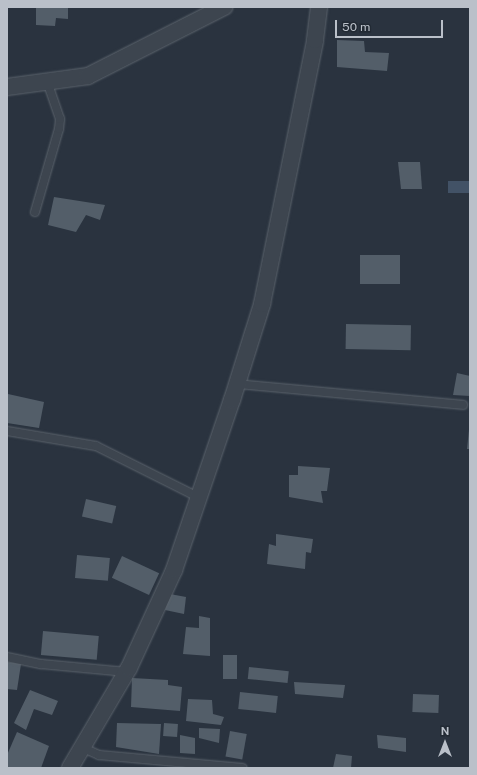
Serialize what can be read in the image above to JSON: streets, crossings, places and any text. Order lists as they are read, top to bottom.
{
  "scale_bar": "50 m",
  "north": "top"
}
